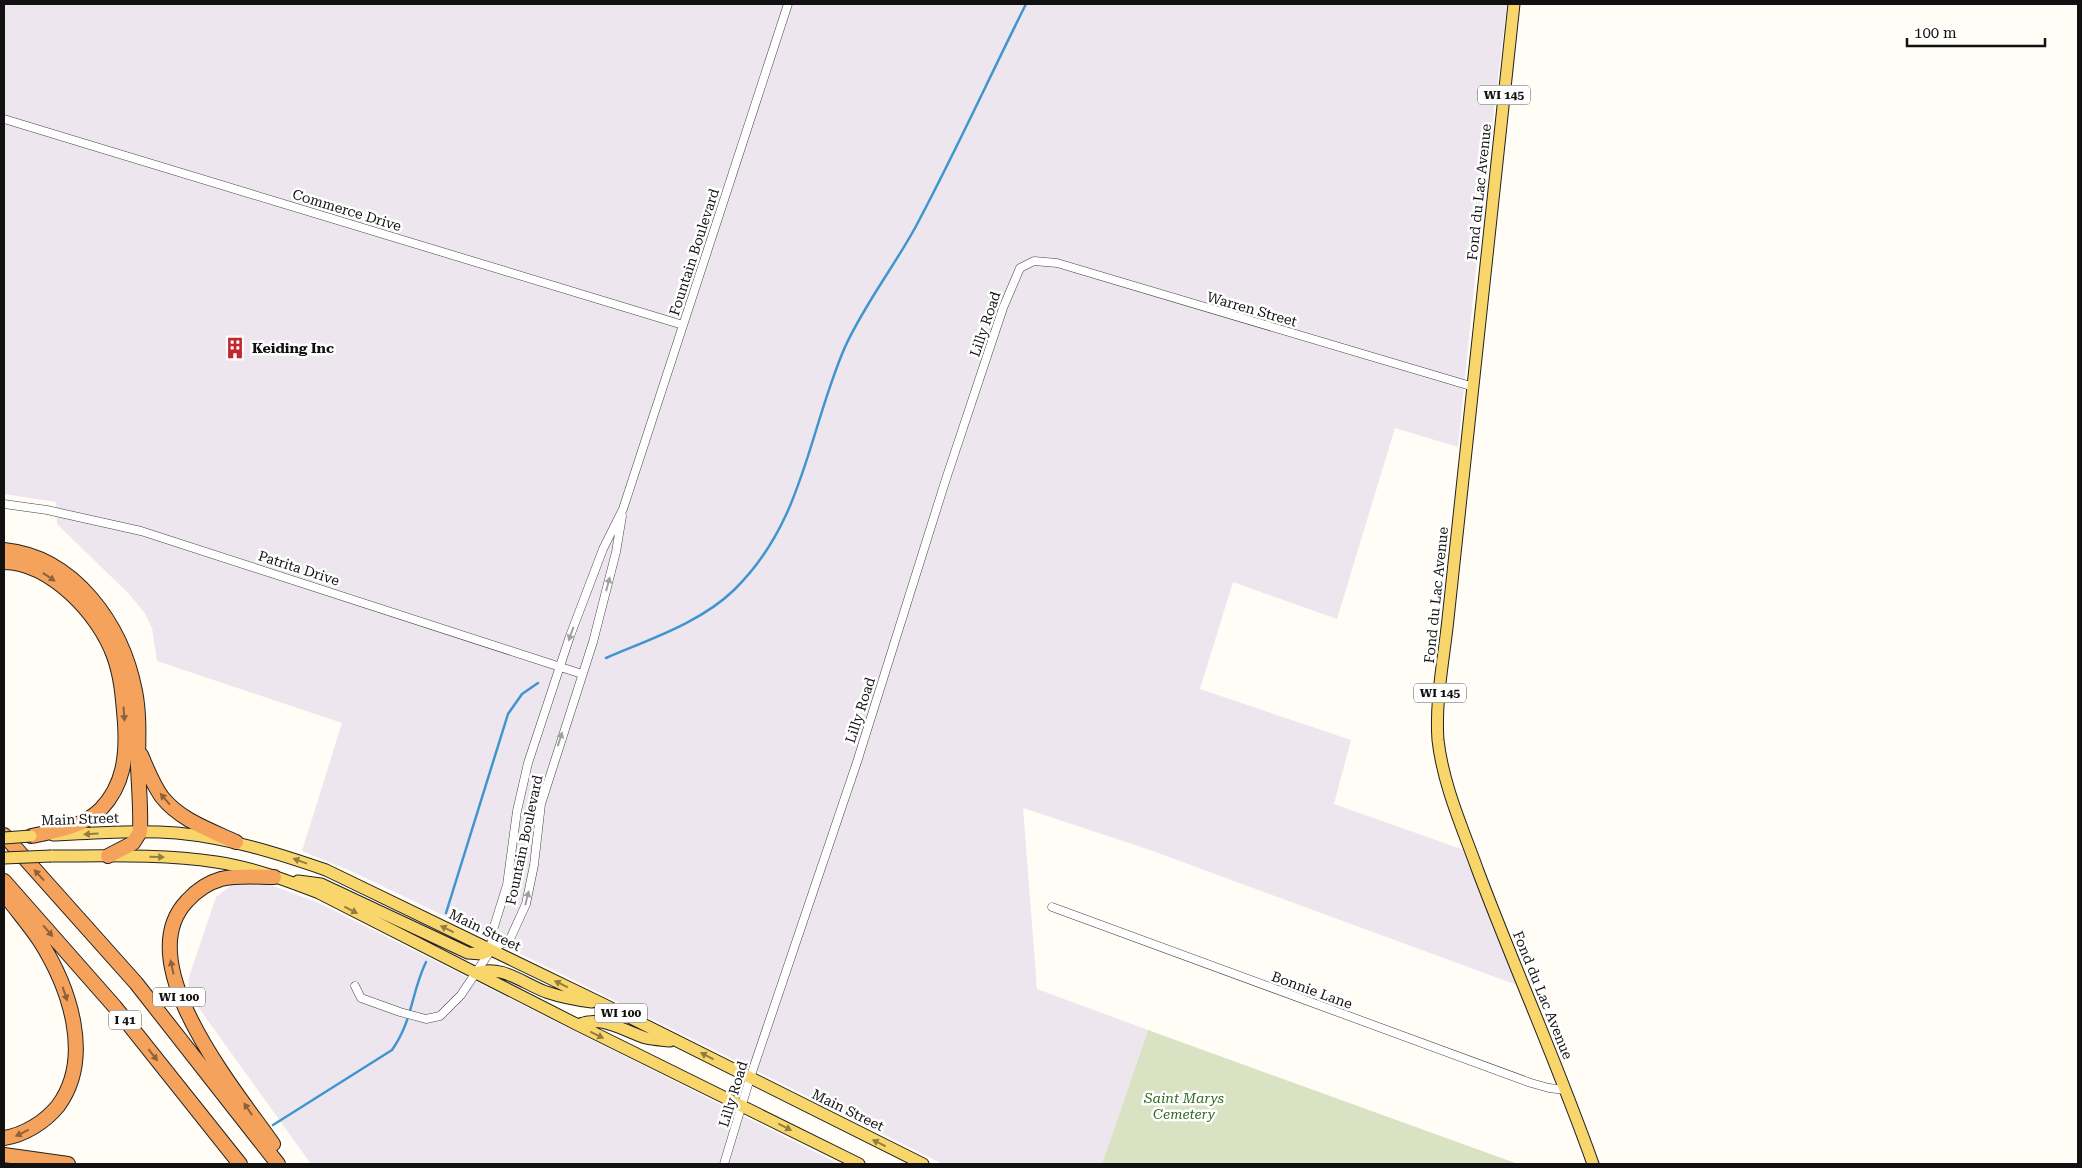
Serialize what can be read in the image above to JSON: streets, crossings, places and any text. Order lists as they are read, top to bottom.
{
  "streets": {
    "highway": ["WI 100", "I 41"],
    "main road": ["WI 145", "Fond du Lac Avenue", "Main Street"],
    "street": [
      "Commerce Drive",
      "Fountain Boulevard",
      "Warren Street",
      "Lilly Road",
      "Patrita Drive",
      "Bonnie Lane"
    ]
  },
  "crossings": [
    ["Fond du Lac Avenue", "Warren Street"],
    ["Fond du Lac Avenue", "Bonnie Lane"],
    ["Commerce Drive", "Fountain Boulevard"],
    ["Fountain Boulevard", "Patrita Drive"],
    ["Fountain Boulevard", "Main Street"],
    ["Warren Street", "Lilly Road"],
    ["Lilly Road", "Main Street"],
    ["Lilly Road", "WI 100"],
    ["Main Street", "I 41"]
  ],
  "parks": ["Saint Marys Cemetery"],
  "places": {
    "building": ["Keiding Inc"]
  },
  "scale_bar": "100 m"
}
